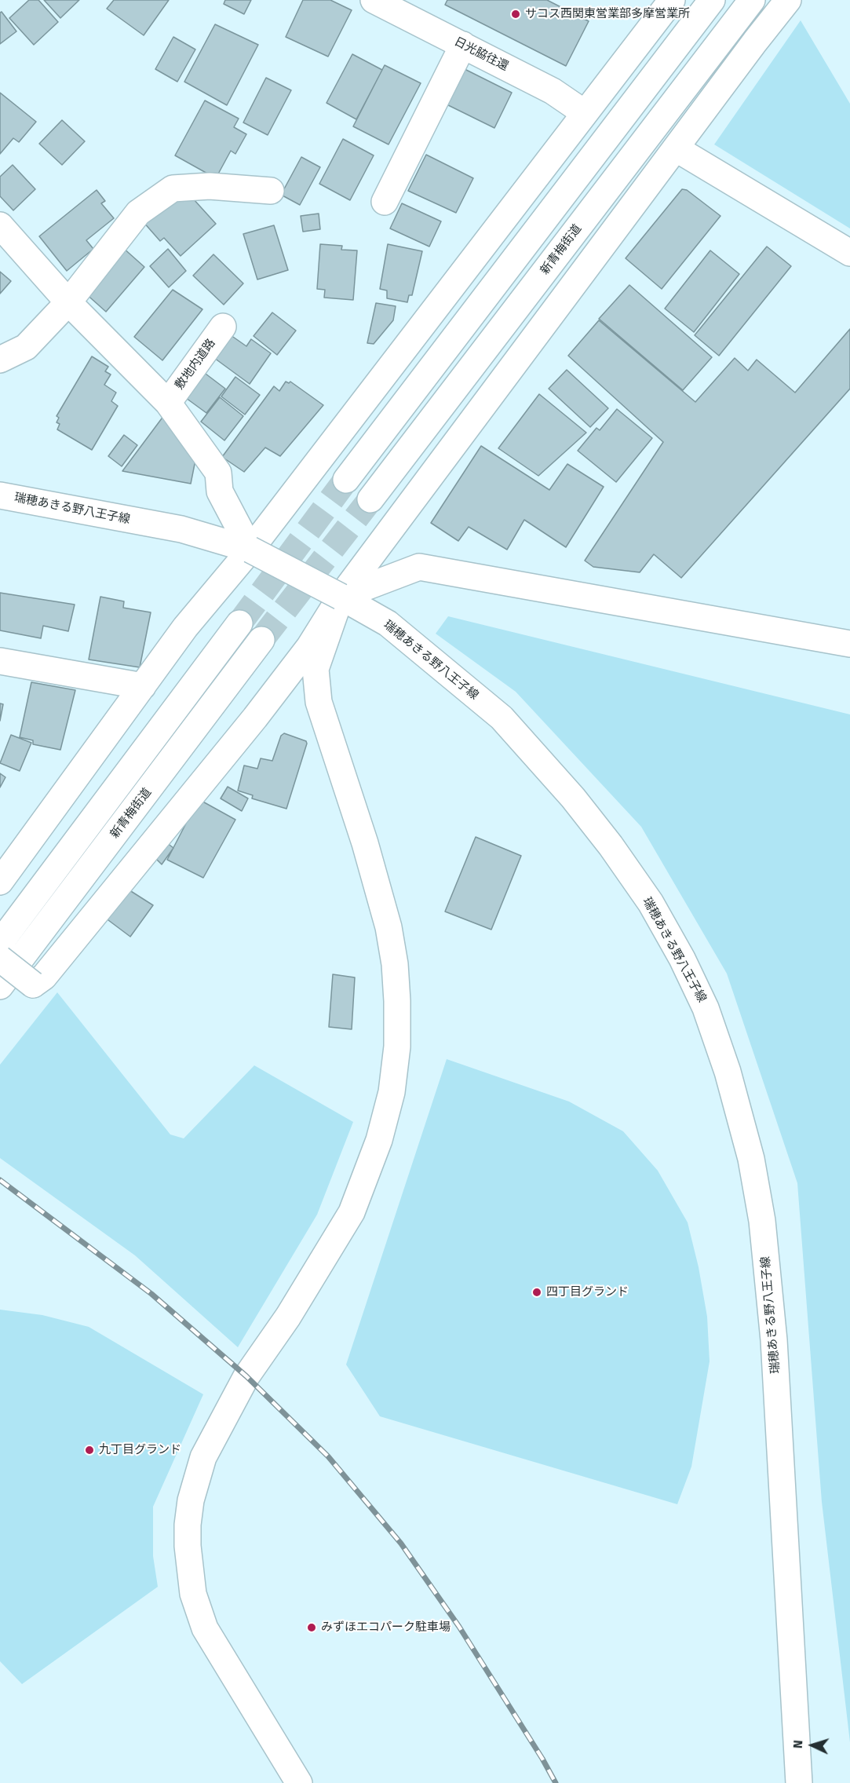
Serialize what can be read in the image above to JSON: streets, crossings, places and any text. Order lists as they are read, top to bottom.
{
  "streets": {
    "main road": [
      "日光脇往還",
      "新青梅街道",
      "敷地内道路",
      "瑞穂あきる野八王子線"
    ]
  },
  "places": [
    "サコス西関東営業部多摩営業所",
    "四丁目グランド",
    "九丁目グランド",
    "みずほエコパーク駐車場"
  ],
  "north": "left"
}
